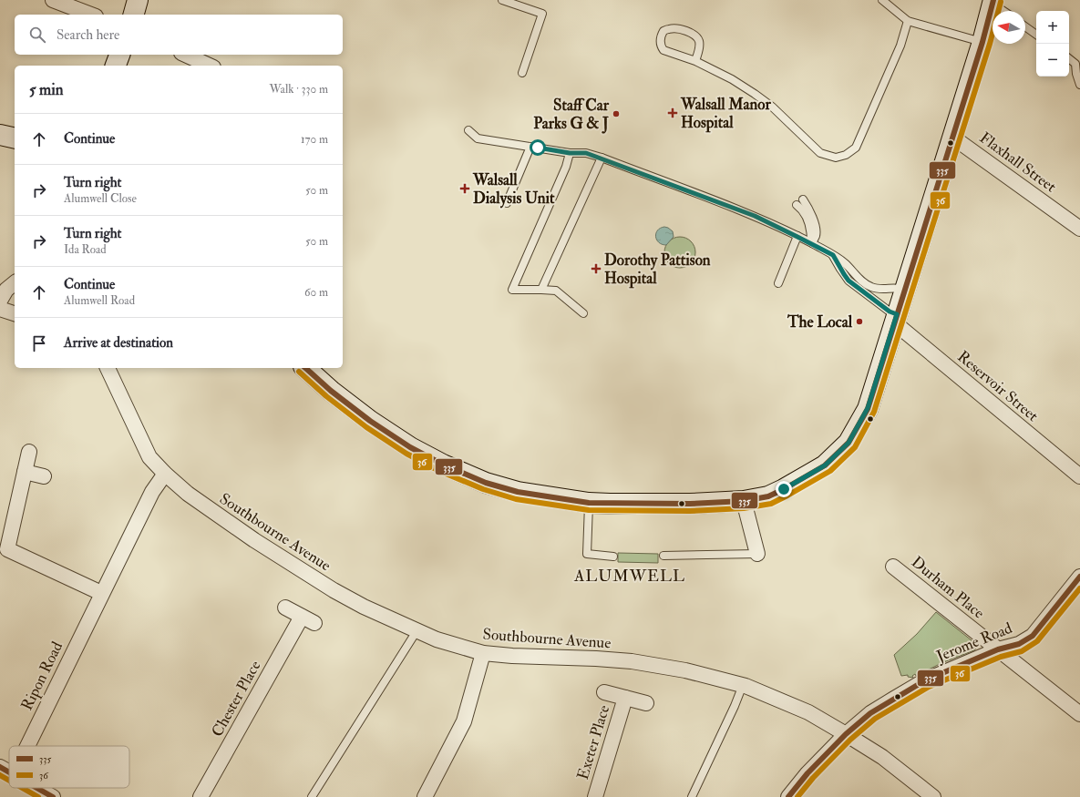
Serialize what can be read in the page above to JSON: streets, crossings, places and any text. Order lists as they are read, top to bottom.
{
  "streets": {
    "street": [
      "Flaxhall Street",
      "Reservoir Street",
      "Southbourne Avenue",
      "Durham Place",
      "Jerome Road",
      "Ripon Road",
      "Chester Place",
      "Exeter Place"
    ]
  },
  "crossings": [
    ["Southbourne Avenue", "Jerome Road"],
    ["Southbourne Avenue", "Ripon Road"],
    ["Durham Place", "Jerome Road"]
  ],
  "districts": ["ALUMWELL"],
  "places": {
    "health": ["Walsall Manor Hospital", "Walsall Dialysis Unit", "Dorothy Pattison Hospital"],
    "other": ["Staff Car Parks G & J", "The Local"]
  },
  "lines": ["transit line 335", "transit line 36"],
  "legend": ["335", "36"],
  "north": "left",
  "page": {
    "map_buttons": ["+", "−"],
    "search": "Search here",
    "heading": ["5 min", "Walk · 330 m"],
    "list": [
      ["Continue", "170 m"],
      ["Turn right", "Alumwell Close", "50 m"],
      ["Turn right", "Ida Road", "50 m"],
      ["Continue", "Alumwell Road", "60 m"],
      "Arrive at destination"
    ]
  }
}
